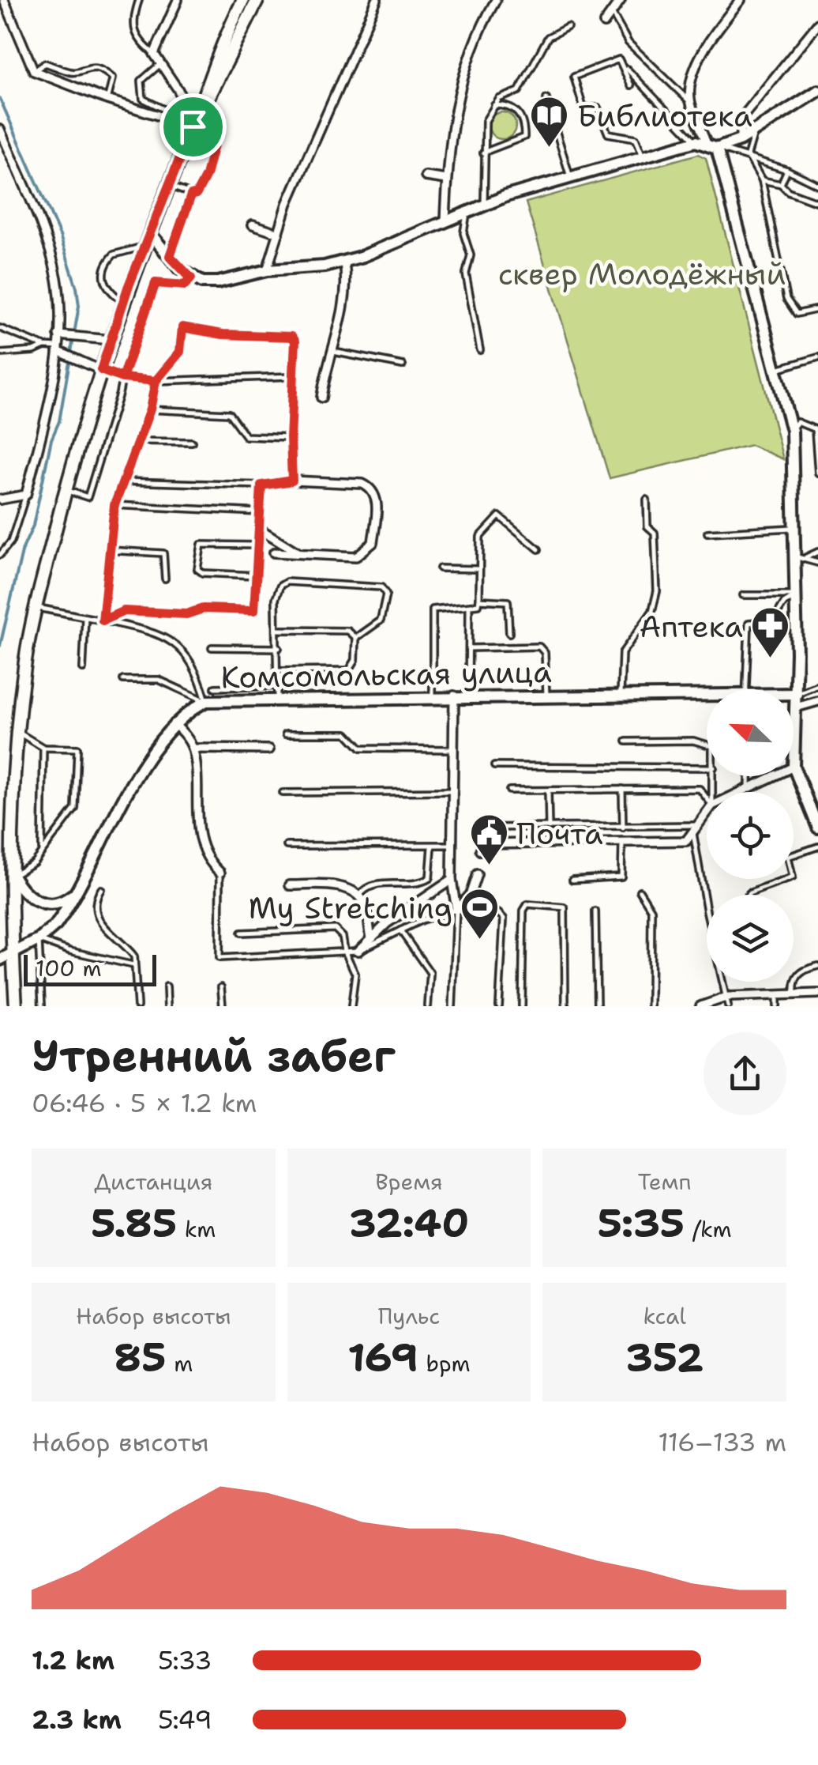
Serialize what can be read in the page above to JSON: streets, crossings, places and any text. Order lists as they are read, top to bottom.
{
  "streets": {
    "street": ["Комсомольская улица"]
  },
  "parks": ["сквер Молодёжный"],
  "places": {
    "library": ["Библиотека"],
    "pharmacy": ["Аптека"],
    "public building": ["Почта"],
    "sports": ["My Stretching"]
  },
  "scale_bar": "100 m",
  "north": "top left",
  "page": {
    "scale": "100 m",
    "heading": ["Утренний забег", "06:46 · 5 × 1.2 km"],
    "stats": [
      ["Дистанция", "5.85 km"],
      ["Время", "32:40"],
      ["Темп", "5:35 /km"],
      ["Набор высоты", "85 m"],
      ["Пульс", "169 bpm"],
      ["kcal", "352"]
    ],
    "chart": ["Набор высоты", "116–133 m"],
    "list": [
      {
        "name": "1.2 km",
        "note": "5:33"
      },
      {
        "name": "2.3 km",
        "note": "5:49"
      }
    ]
  }
}
